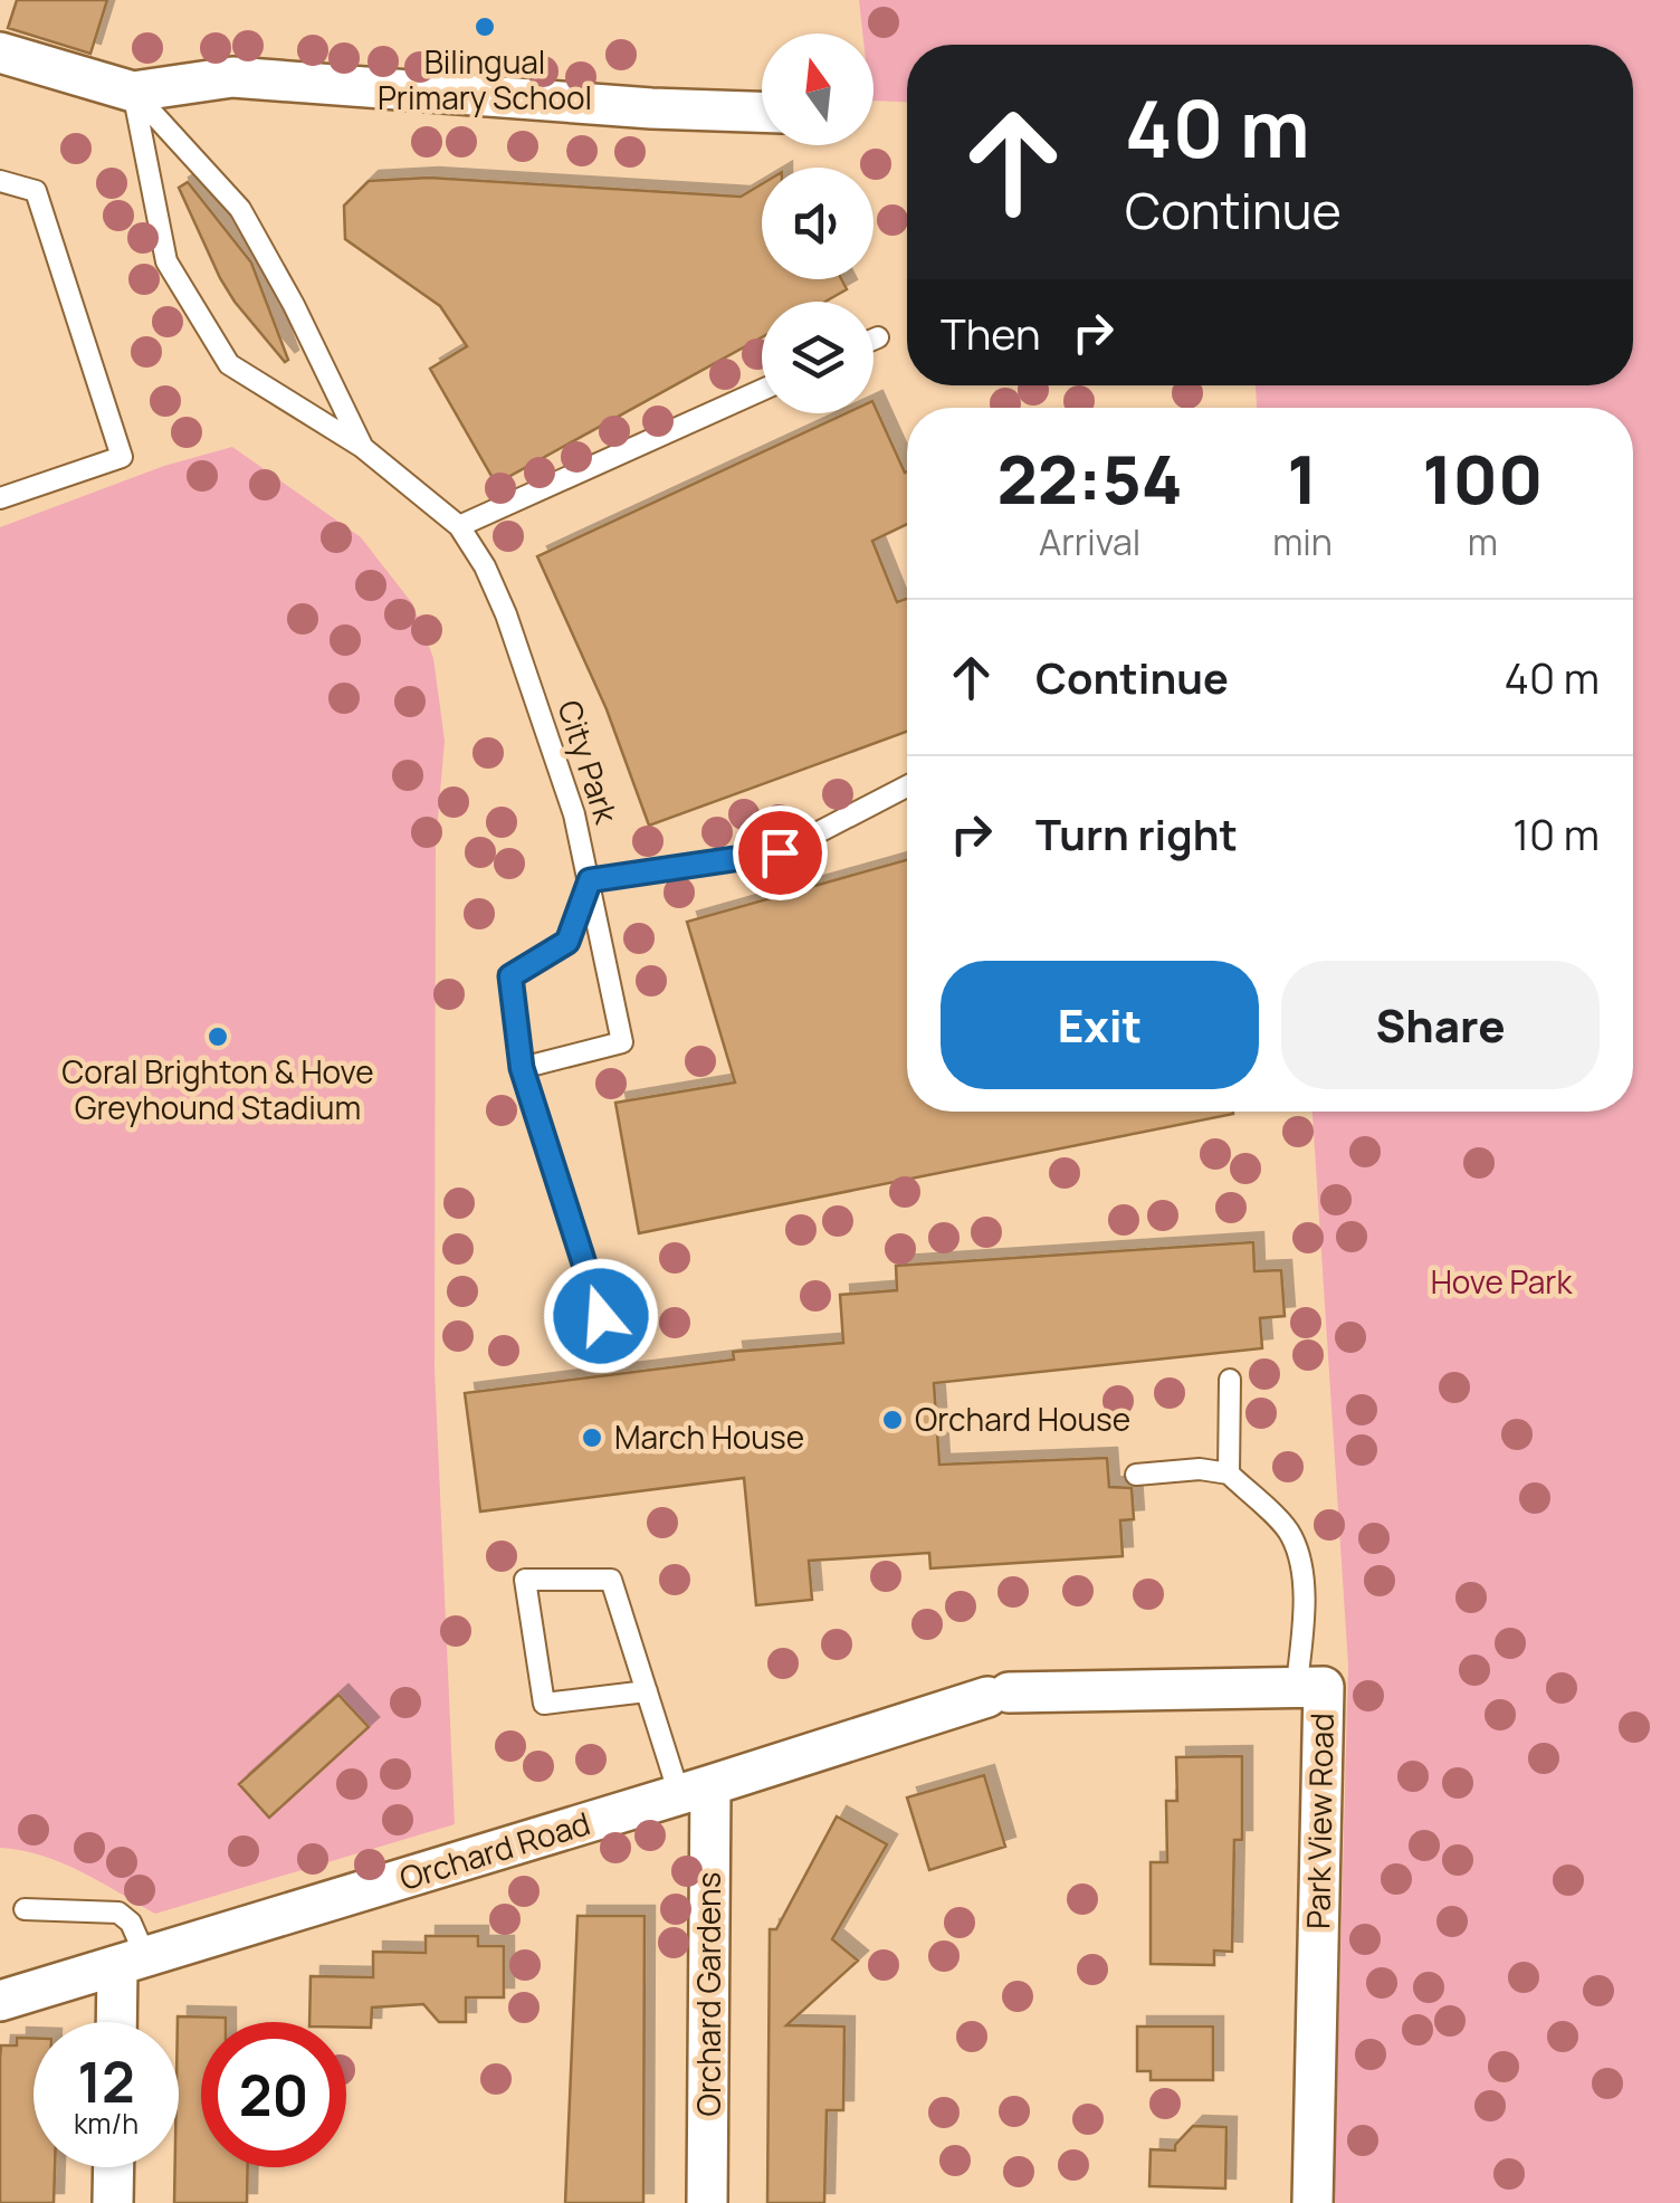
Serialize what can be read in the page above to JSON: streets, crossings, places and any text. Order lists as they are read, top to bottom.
{
  "streets": {
    "street": ["Park View Road", "Orchard Road", "Orchard Gardens"],
    "lane": ["City Park"]
  },
  "crossings": [
    ["Park View Road", "Orchard Road"],
    ["Orchard Road", "Orchard Gardens"]
  ],
  "parks": ["Hove Park"],
  "places": [
    "Bilingual Primary School",
    "Coral Brighton & Hove Greyhound Stadium",
    "Orchard House",
    "March House"
  ],
  "north": "top",
  "page": {
    "turn": ["40 m", "Continue"],
    "then": "Then",
    "eta": [
      "22:54",
      "Arrival",
      "1",
      "min",
      "100",
      "m"
    ],
    "list": [
      {
        "name": "Continue",
        "value": "40 m"
      },
      {
        "name": "Turn right",
        "value": "10 m"
      }
    ],
    "buttons": ["Exit", "Share"],
    "speed": "12 km/h",
    "limit": "20"
  }
}
